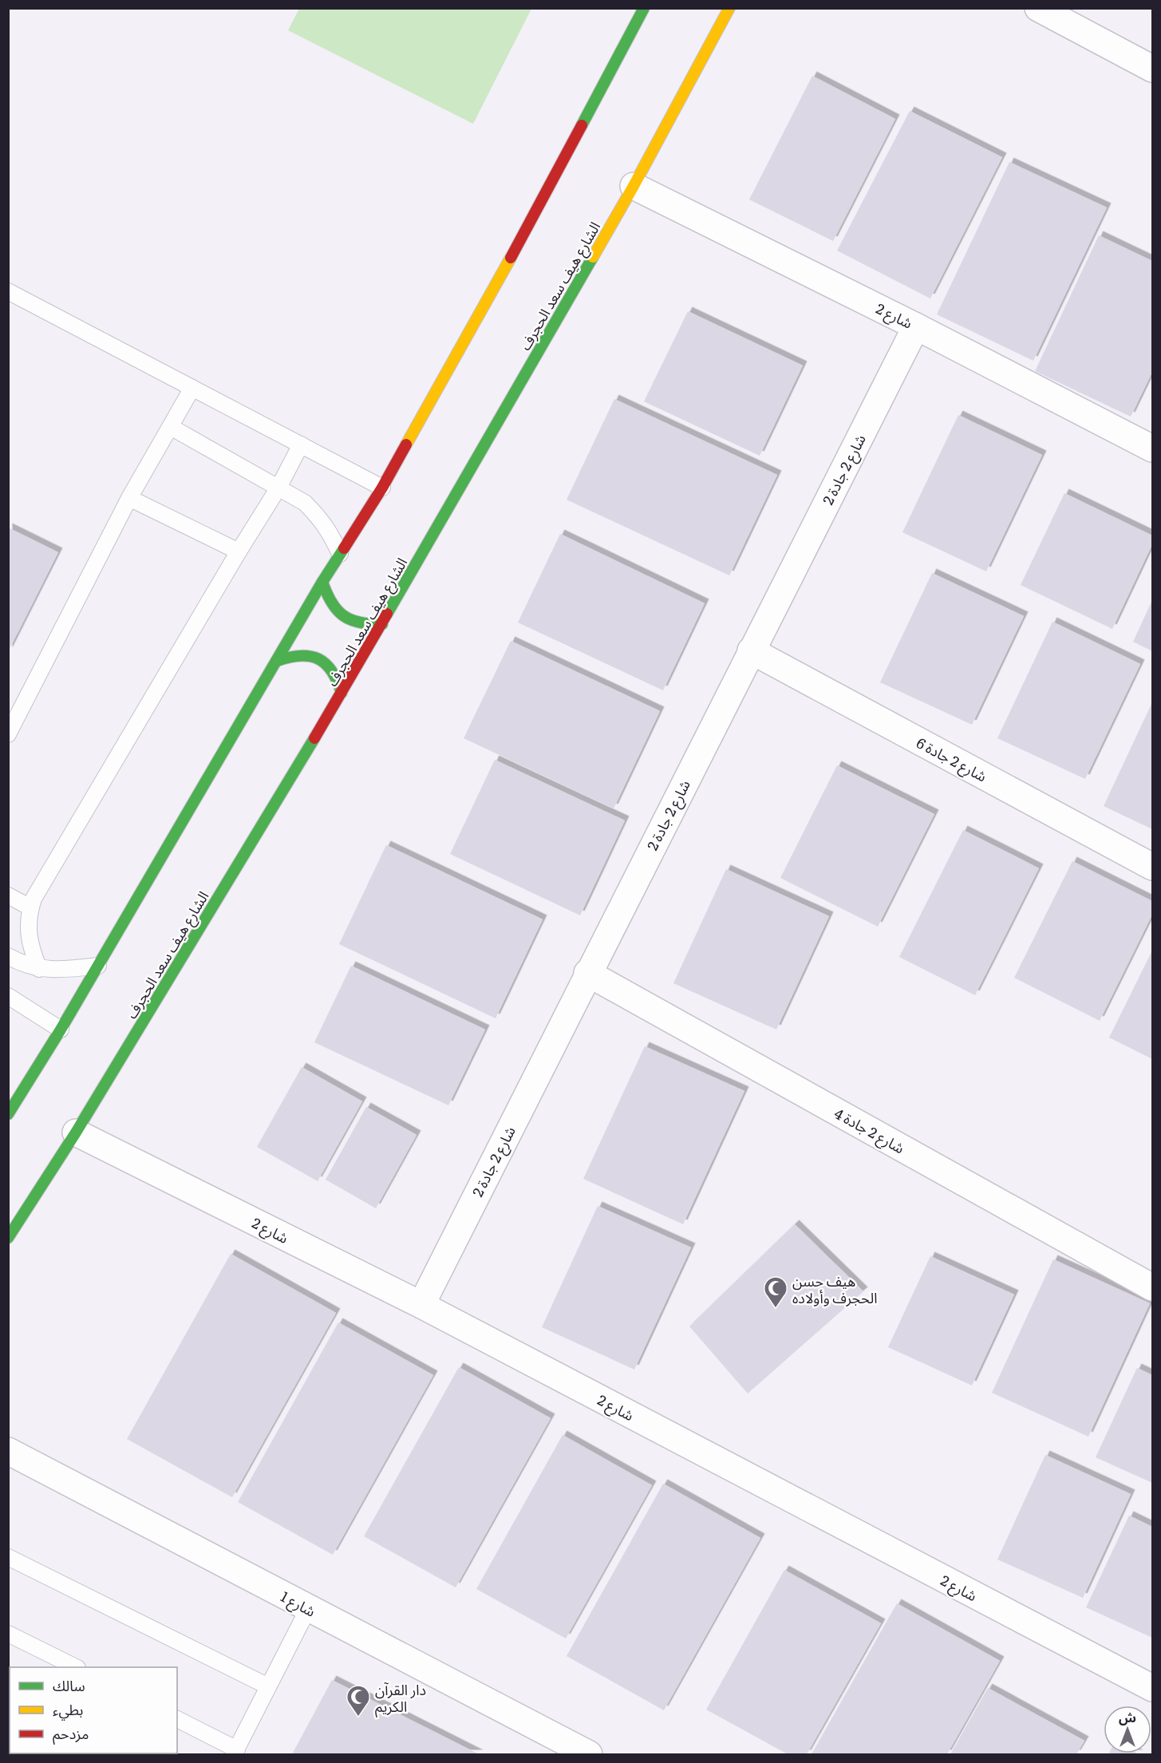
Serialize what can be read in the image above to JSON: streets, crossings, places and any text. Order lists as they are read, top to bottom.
{
  "streets": {
    "street": [
      "الشارع هيف سعد الحجرف",
      "شارع 2",
      "شارع 2 جادة 2",
      "شارع 2 جادة 6",
      "شارع 2 جادة 4",
      "شارع 1"
    ]
  },
  "crossings": [
    ["الشارع هيف سعد الحجرف", "شارع 2"],
    ["شارع 2", "شارع 2 جادة 2"],
    ["شارع 2 جادة 2", "شارع 2 جادة 6"],
    ["شارع 2 جادة 2", "شارع 2 جادة 4"]
  ],
  "places": {
    "mosque": ["هيف حسن الحجرف وأولاده", "دار القرآن الكريم"]
  },
  "legend": ["سالك", "بطيء", "مزدحم"],
  "north": "top"
}
